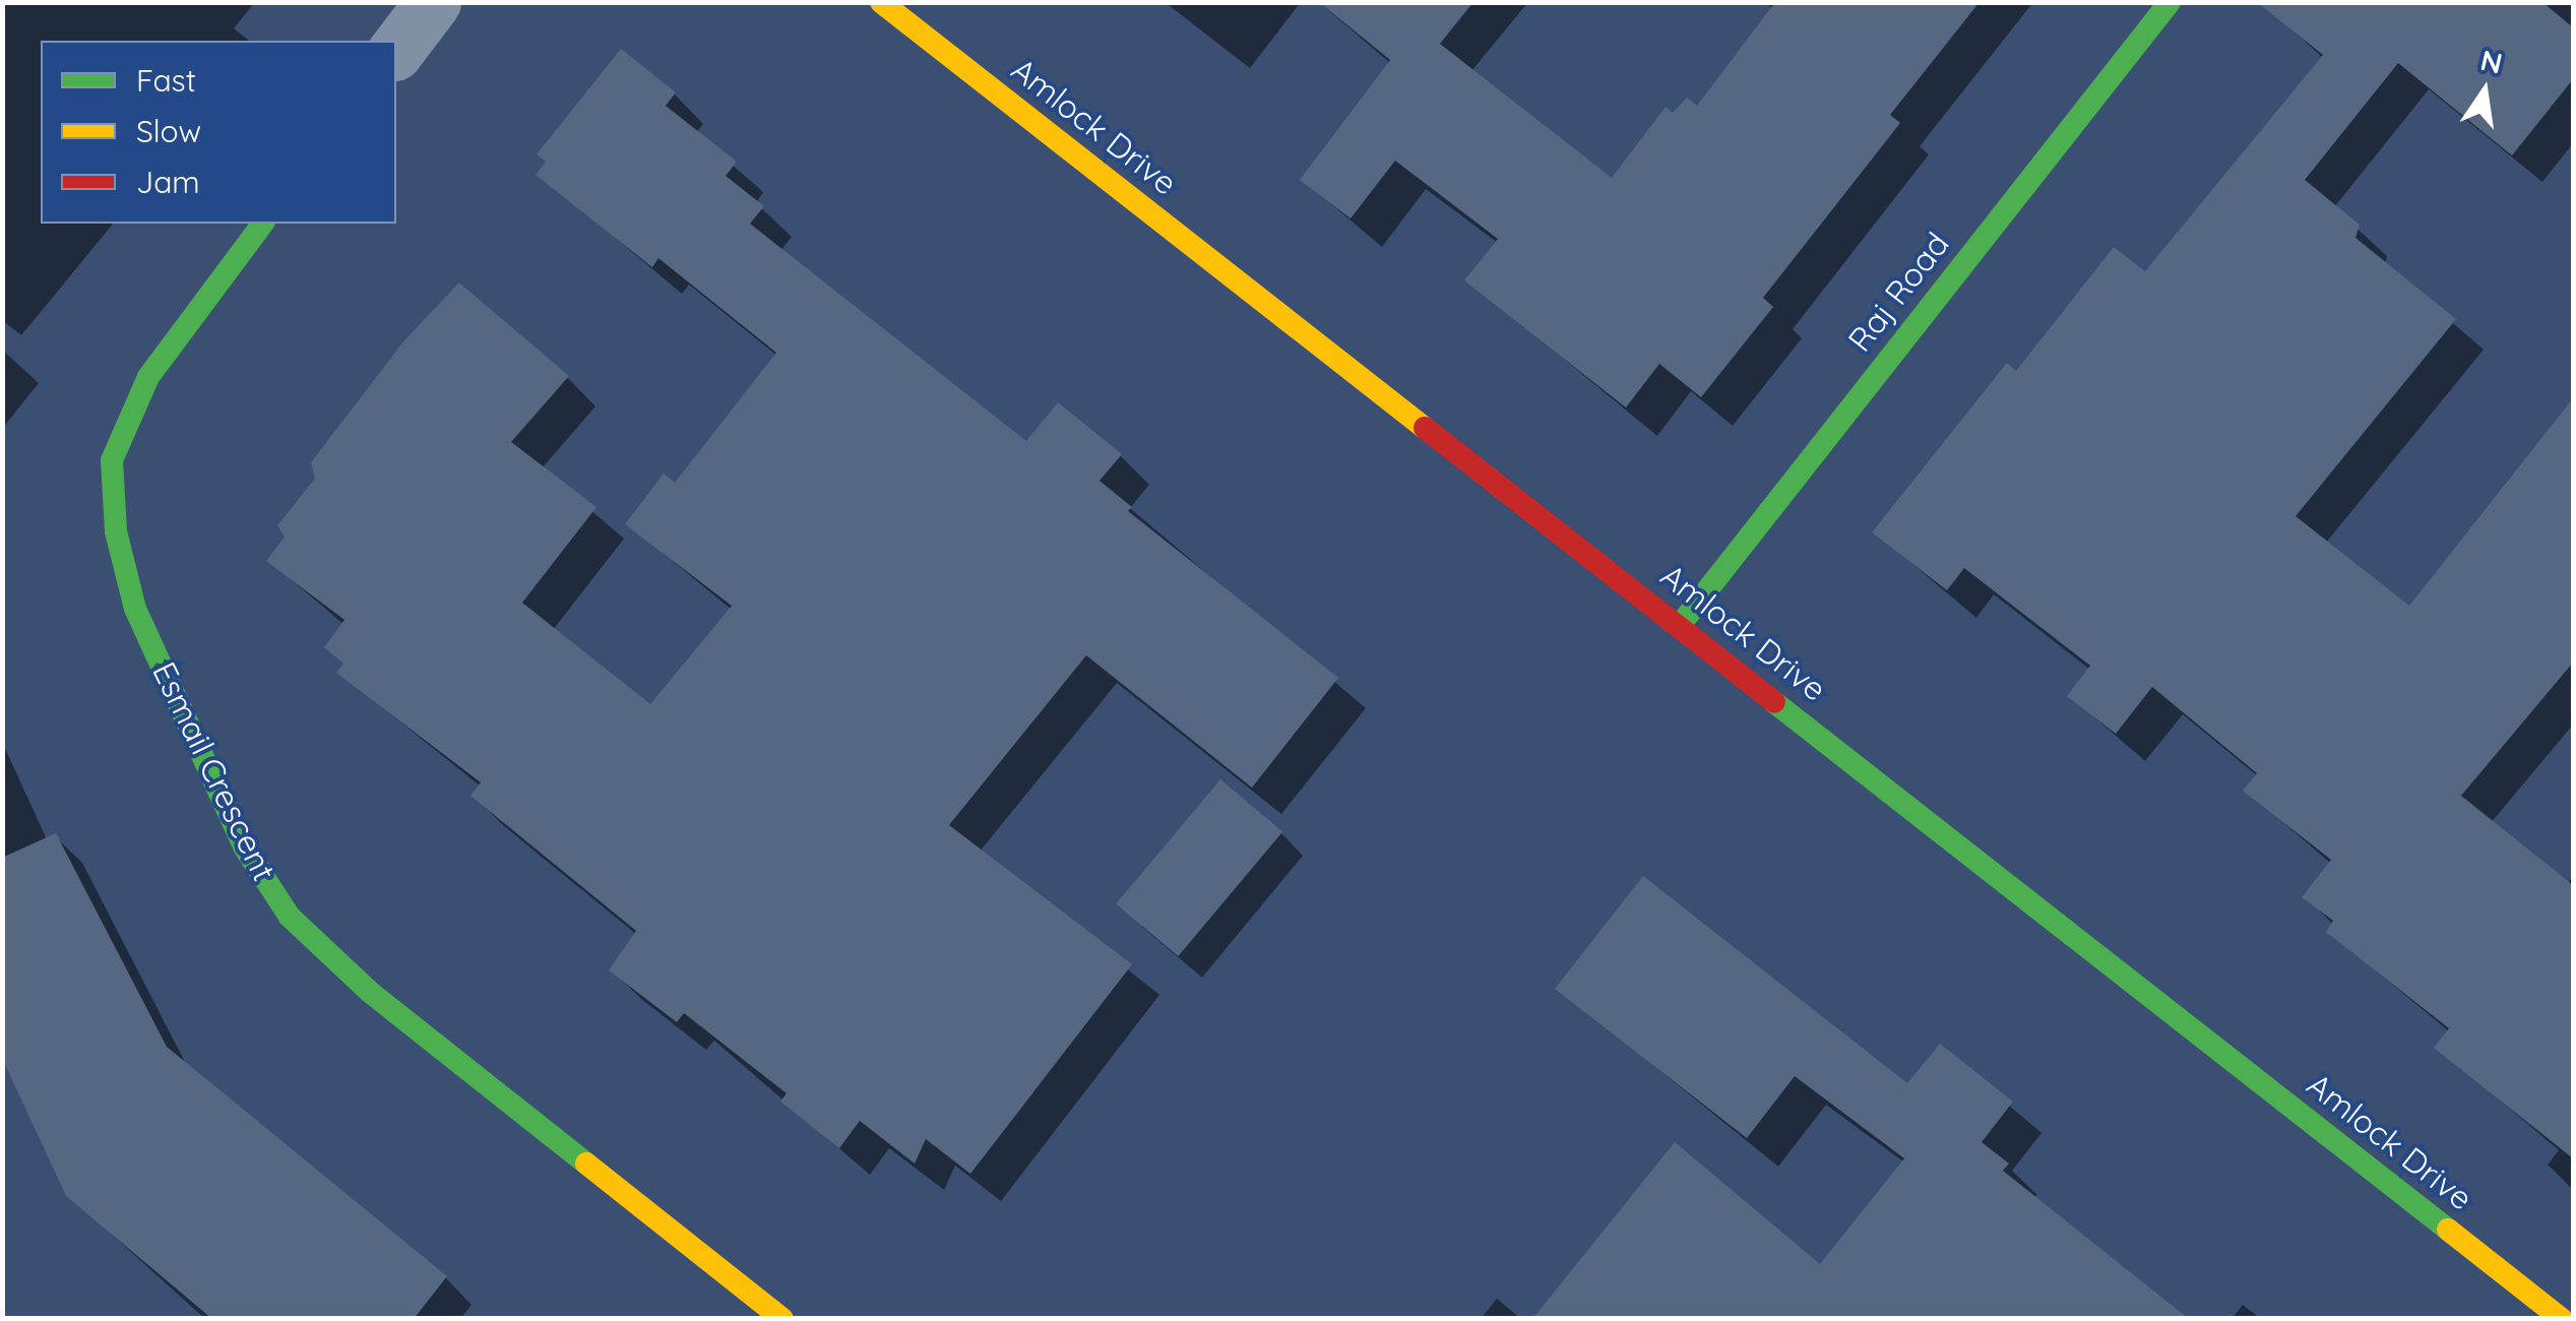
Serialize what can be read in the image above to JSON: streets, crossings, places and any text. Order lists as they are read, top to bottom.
{
  "streets": {
    "street": ["Amlock Drive", "Raj Road", "Esmail Crescent"]
  },
  "crossings": [
    ["Amlock Drive", "Raj Road"]
  ],
  "legend": ["Fast", "Slow", "Jam"],
  "north": "top"
}
